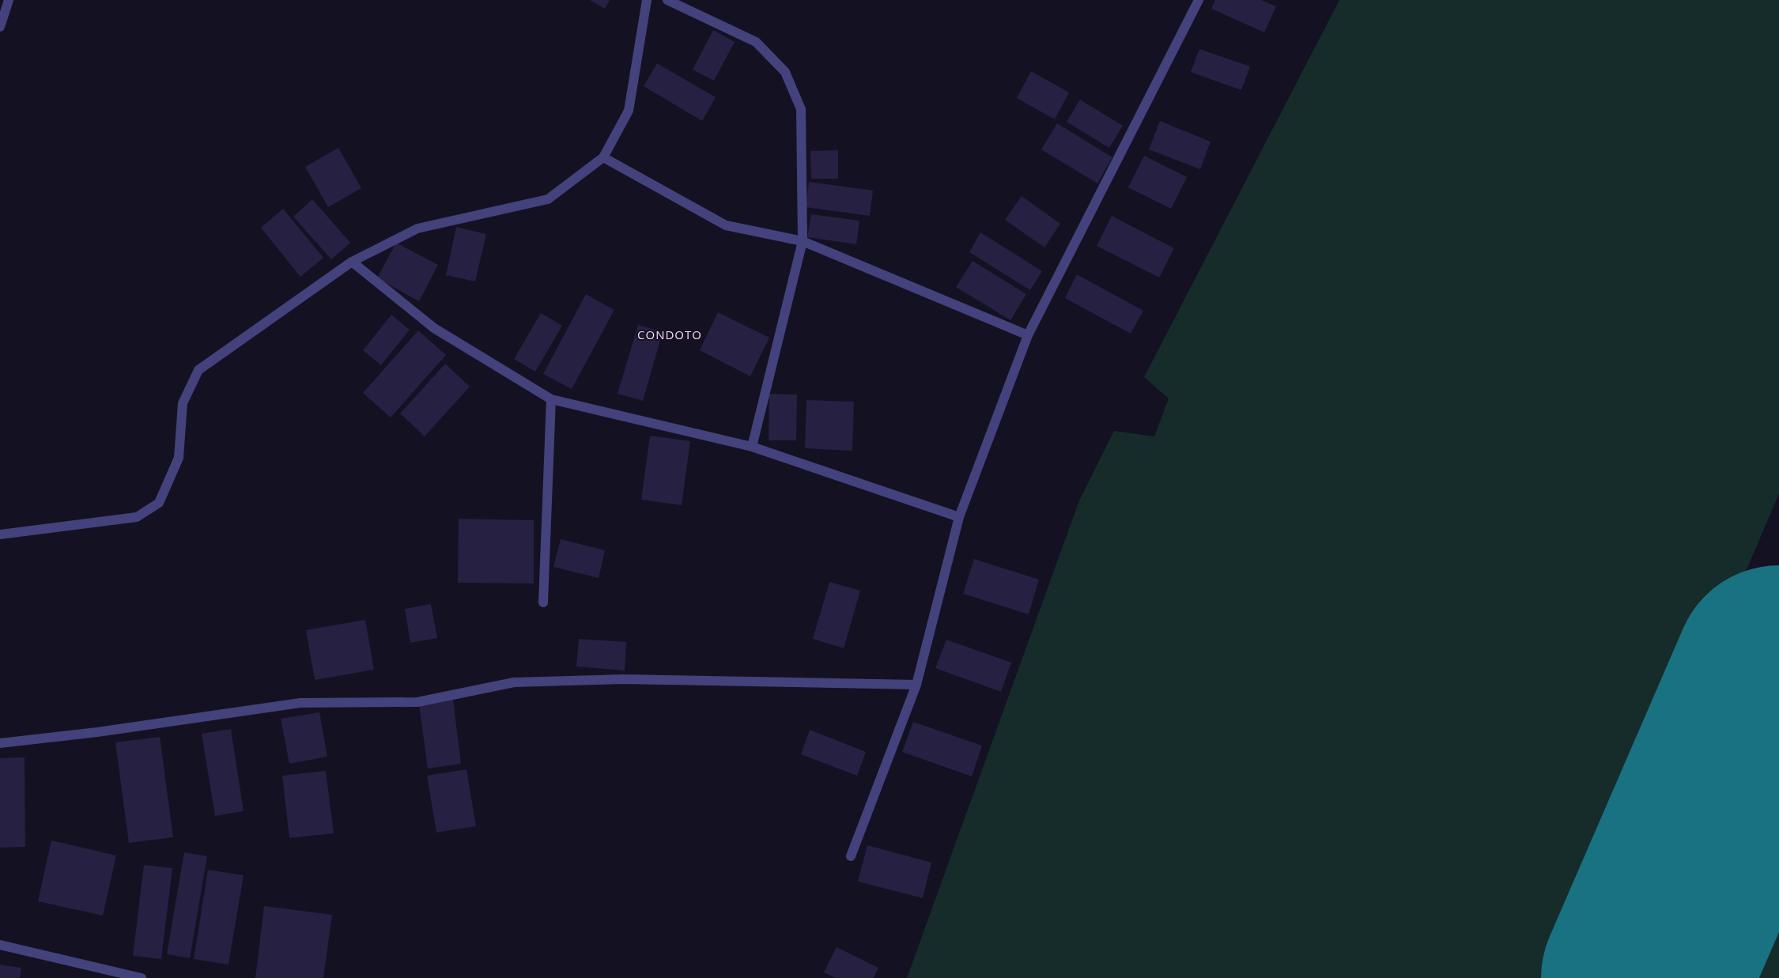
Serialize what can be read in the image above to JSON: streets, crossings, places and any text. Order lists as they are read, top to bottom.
{
  "districts": ["CONDOTO"]
}
